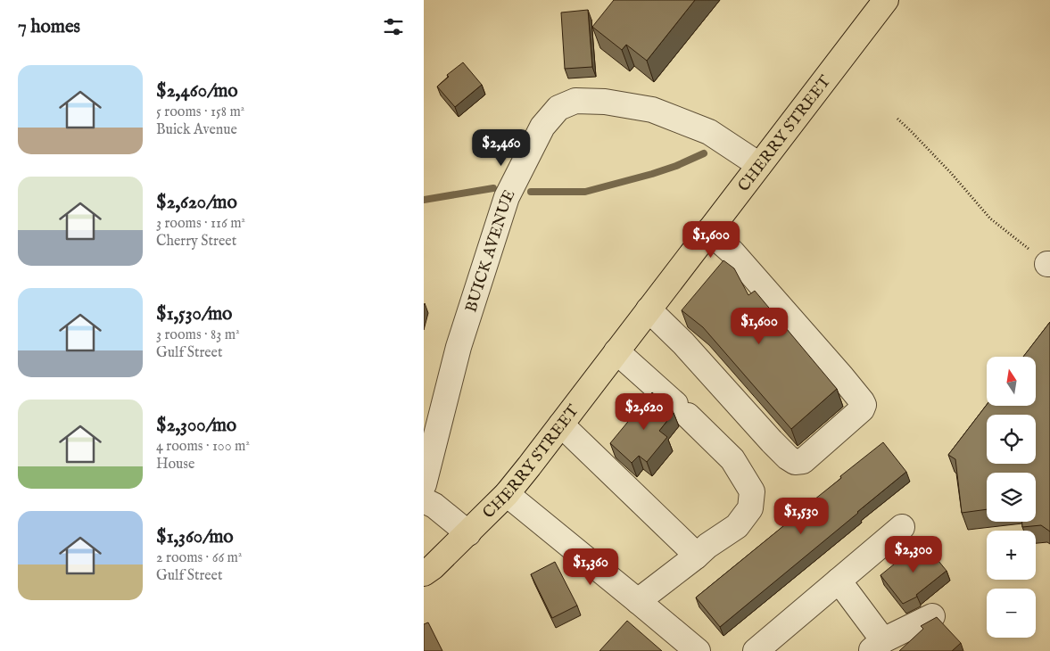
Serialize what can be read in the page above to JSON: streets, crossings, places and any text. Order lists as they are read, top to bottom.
{
  "streets": {
    "main road": ["CHERRY STREET"],
    "street": ["BUICK AVENUE"]
  },
  "crossings": [
    ["CHERRY STREET", "BUICK AVENUE"]
  ],
  "north": "top",
  "page": {
    "heading": "7 homes",
    "list": [
      {
        "name": "$2,460/mo",
        "note": "5 rooms · 158 m² · Buick Avenue"
      },
      {
        "name": "$2,620/mo",
        "note": "3 rooms · 116 m² · Cherry Street"
      },
      {
        "name": "$1,530/mo",
        "note": "3 rooms · 83 m² · Gulf Street"
      },
      {
        "name": "$2,300/mo",
        "note": "4 rooms · 100 m² · House"
      },
      {
        "name": "$1,360/mo",
        "note": "2 rooms · 66 m² · Gulf Street"
      }
    ],
    "price": [
      "$2,460",
      "$1,600",
      "$1,600",
      "$2,620",
      "$1,530",
      "$2,300",
      "$1,360"
    ],
    "map_buttons": ["+", "−"]
  }
}
